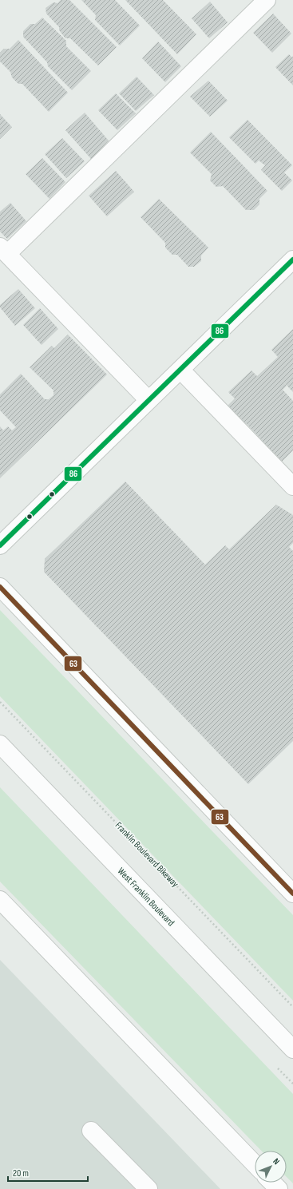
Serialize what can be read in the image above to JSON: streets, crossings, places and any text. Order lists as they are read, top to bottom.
{
  "streets": {
    "street": ["West Franklin Boulevard"],
    "path": ["Franklin Boulevard Bikeway"]
  },
  "lines": ["transit line 86", "transit line 63"],
  "scale_bar": "20 m",
  "north": "top right"
}
